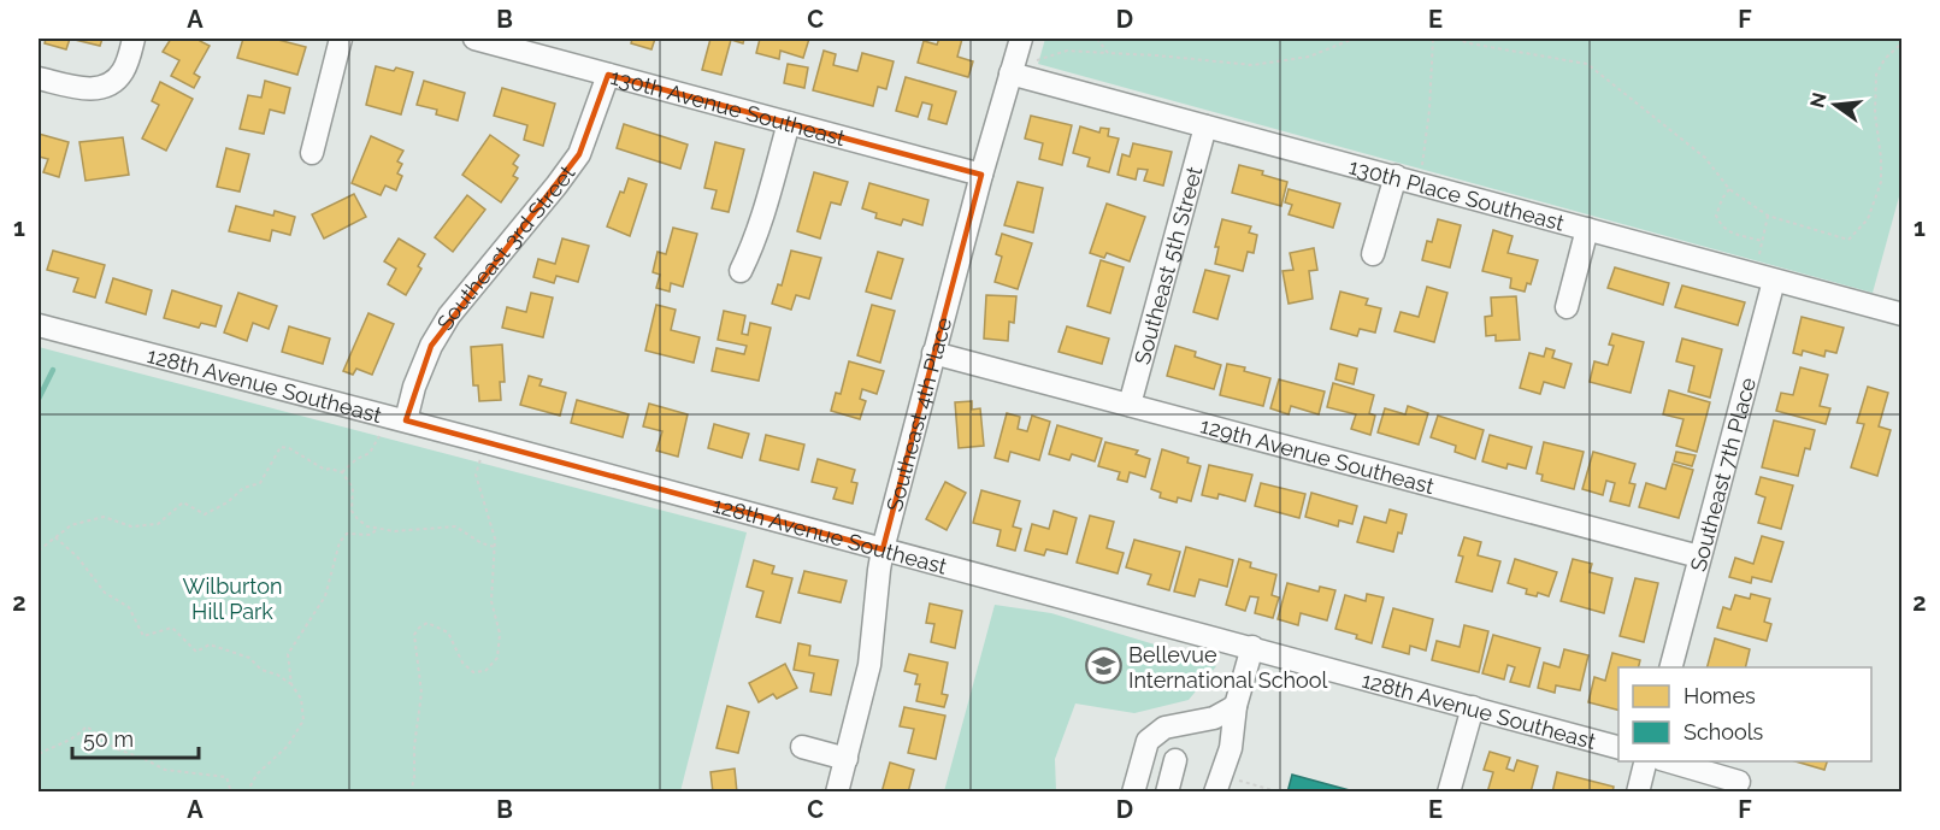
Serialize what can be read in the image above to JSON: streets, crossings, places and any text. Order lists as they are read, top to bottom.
{
  "streets": {
    "street": [
      "130th Avenue Southeast",
      "130th Place Southeast",
      "Southeast 3rd Street",
      "Southeast 5th Street",
      "128th Avenue Southeast",
      "Southeast 4th Place",
      "129th Avenue Southeast",
      "Southeast 7th Place"
    ]
  },
  "crossings": [
    ["130th Avenue Southeast", "Southeast 3rd Street"],
    ["130th Avenue Southeast", "Southeast 4th Place"],
    ["130th Place Southeast", "Southeast 5th Street"],
    ["130th Place Southeast", "Southeast 4th Place"],
    ["130th Place Southeast", "Southeast 7th Place"],
    ["Southeast 3rd Street", "128th Avenue Southeast"],
    ["Southeast 5th Street", "129th Avenue Southeast"],
    ["128th Avenue Southeast", "Southeast 4th Place"],
    ["Southeast 4th Place", "129th Avenue Southeast"],
    ["129th Avenue Southeast", "Southeast 7th Place"]
  ],
  "parks": ["Wilburton Hill Park"],
  "places": {
    "school or university": ["Bellevue International School"]
  },
  "legend": ["Homes", "Schools"],
  "scale_bar": "50 m",
  "north": "left",
  "grid": {
    "columns": [
      "A",
      "B",
      "C",
      "D",
      "E",
      "F"
    ],
    "rows": ["1", "2"]
  }
}
